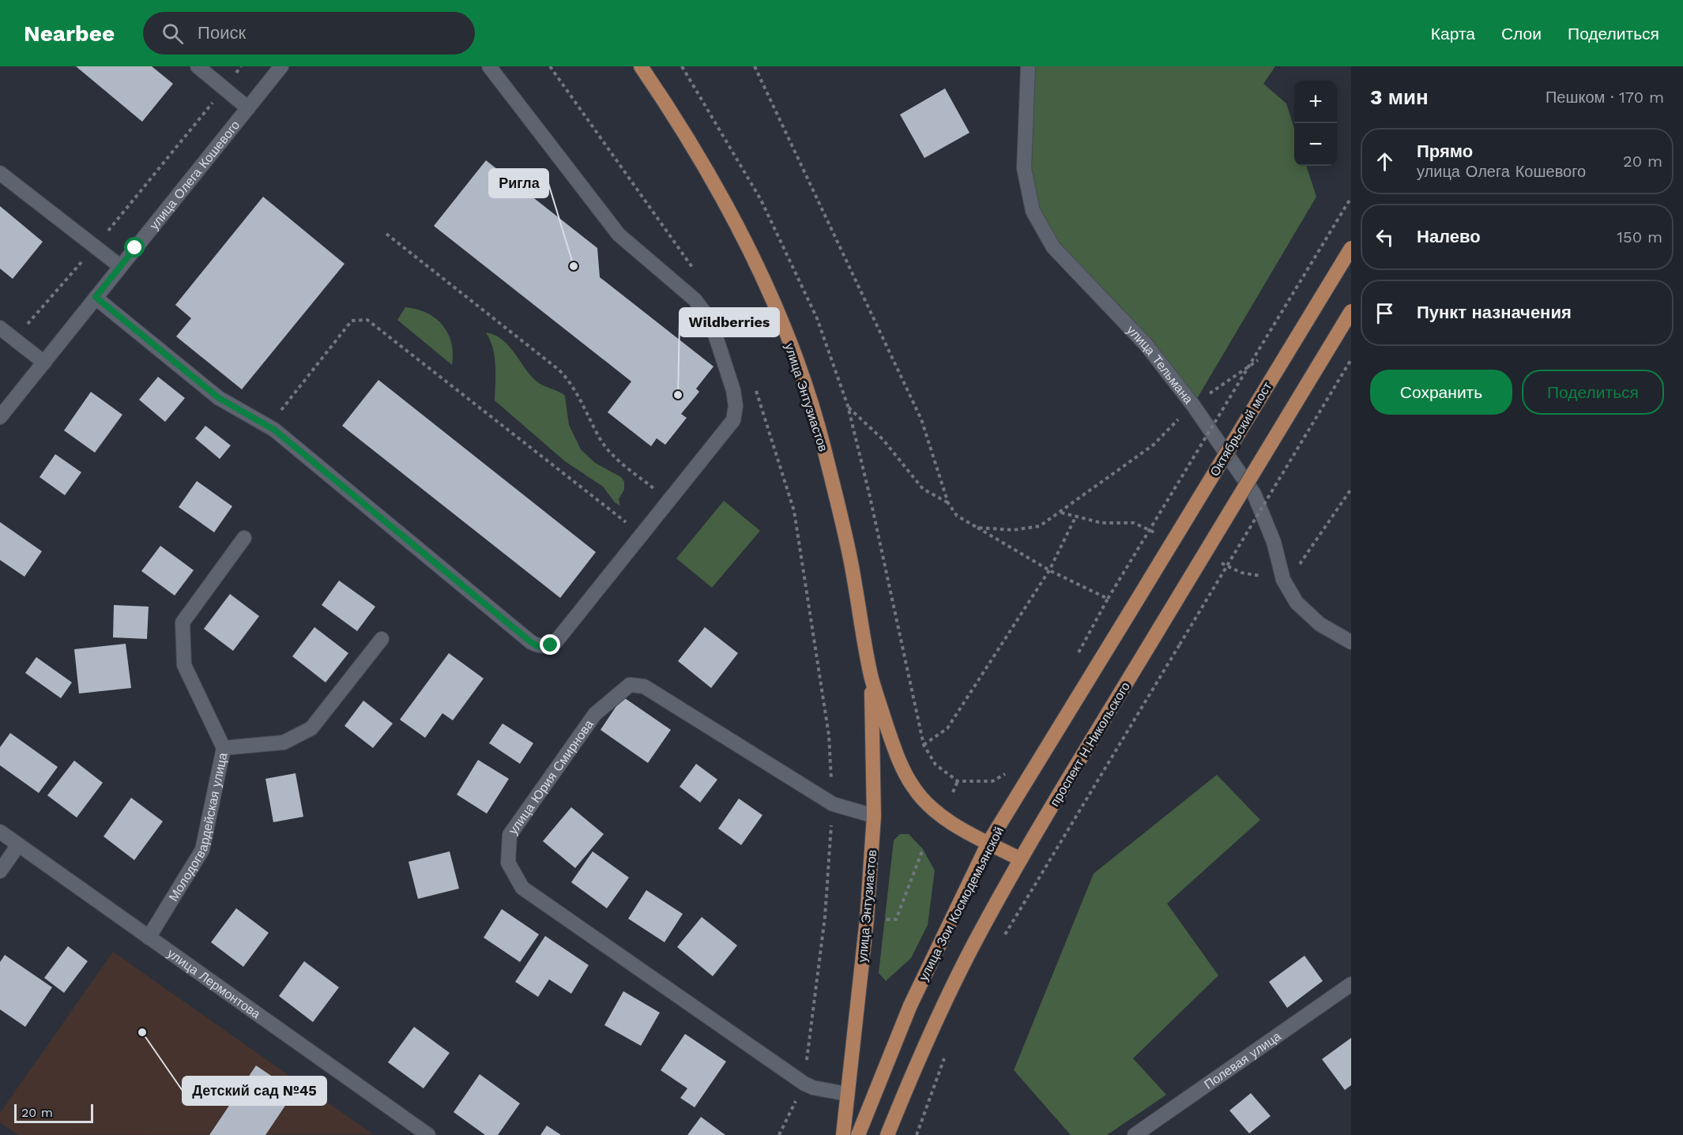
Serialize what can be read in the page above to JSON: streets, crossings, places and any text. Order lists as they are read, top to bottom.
{
  "streets": {
    "main road": [
      "улица Энтузиастов",
      "Октябрьский мост",
      "проспект Н.Никольского",
      "улица Зои Космодемьянской"
    ],
    "street": [
      "улица Олега Кошевого",
      "улица Тельмана",
      "улица Юрия Смирнова",
      "Молодогвардейская улица",
      "улица Лермонтова",
      "Полевая улица"
    ]
  },
  "crossings": [
    ["улица Энтузиастов", "проспект Н.Никольского"],
    ["улица Энтузиастов", "улица Юрия Смирнова"],
    ["улица Энтузиастов", "улица Зои Космодемьянской"],
    ["Октябрьский мост", "улица Зои Космодемьянской"],
    ["Молодогвардейская улица", "улица Лермонтова"]
  ],
  "places": ["Ригла", "Wildberries", "Детский сад №45"],
  "scale_bar": "20 m",
  "page": {
    "header": "Nearbee",
    "search": "Поиск",
    "nav": ["Карта", "Слои", "Поделиться"],
    "heading": ["3 мин", "Пешком · 170 m"],
    "map_buttons": ["+", "−"],
    "list": [
      ["Прямо", "улица Олега Кошевого", "20 m"],
      ["Налево", "150 m"],
      "Пункт назначения"
    ],
    "buttons": ["Сохранить", "Поделиться"],
    "scale": "20 m"
  }
}
